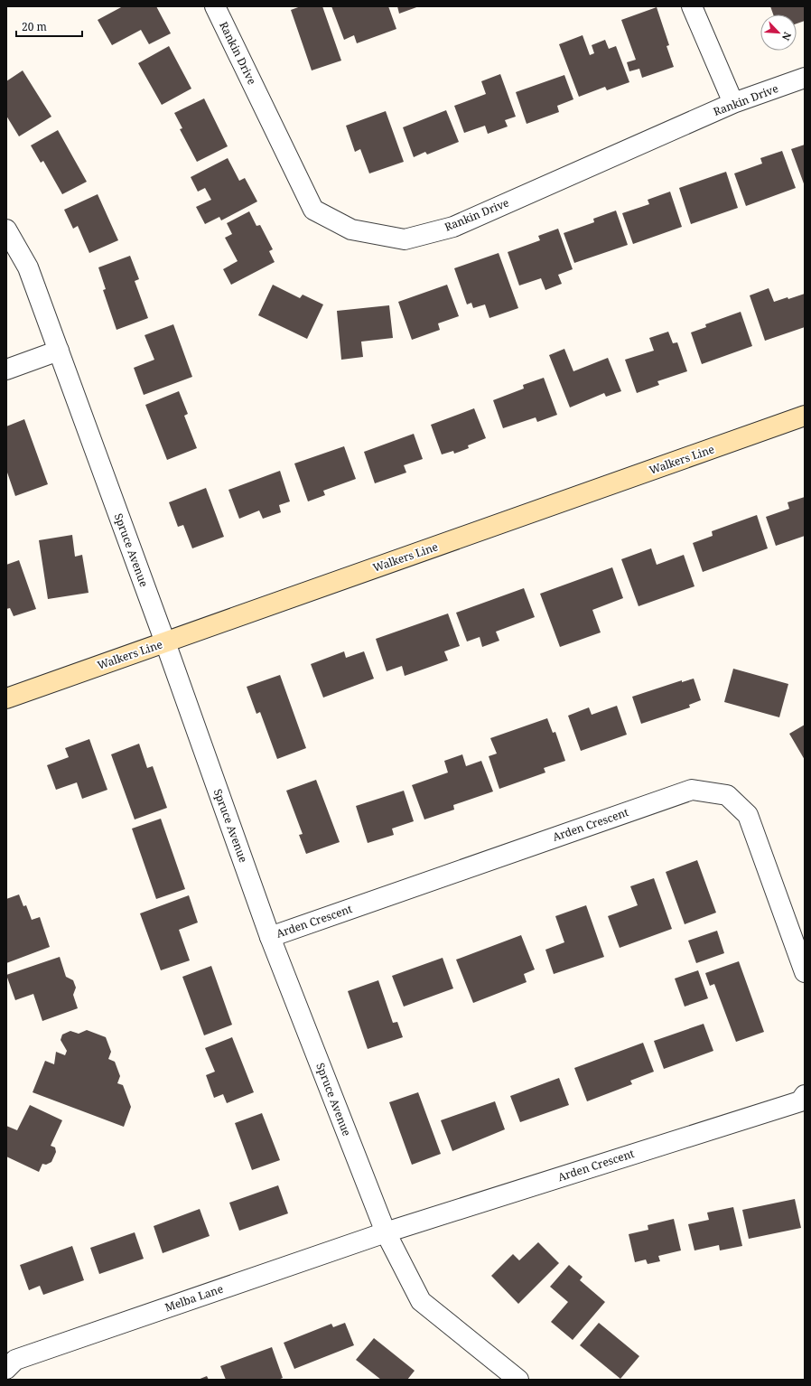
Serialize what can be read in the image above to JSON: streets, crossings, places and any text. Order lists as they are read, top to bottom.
{
  "streets": {
    "main road": ["Walkers Line"],
    "street": [
      "Rankin Drive",
      "Spruce Avenue",
      "Arden Crescent",
      "Melba Lane"
    ]
  },
  "crossings": [
    ["Walkers Line", "Spruce Avenue"],
    ["Spruce Avenue", "Arden Crescent"],
    ["Spruce Avenue", "Melba Lane"],
    ["Arden Crescent", "Melba Lane"]
  ],
  "scale_bar": "20 m",
  "north": "bottom right"
}
